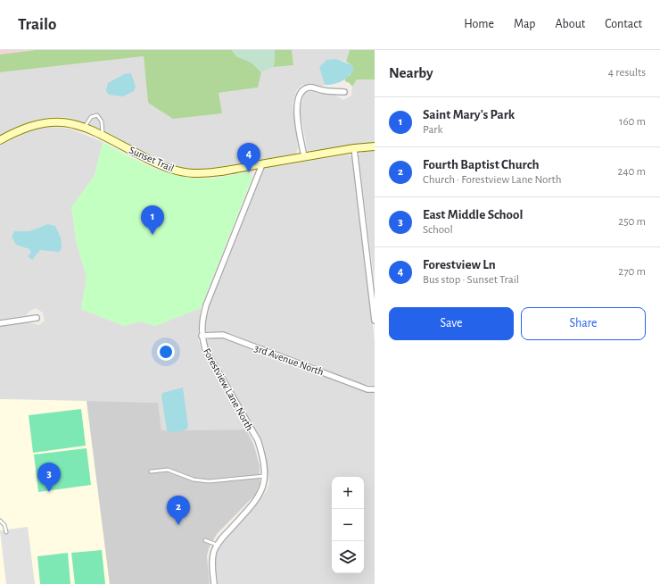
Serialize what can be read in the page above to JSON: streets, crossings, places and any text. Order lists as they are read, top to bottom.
{
  "streets": {
    "street": ["Sunset Trail", "3rd Avenue North", "Forestview Lane North"]
  },
  "crossings": [
    ["Sunset Trail", "Forestview Lane North"],
    ["3rd Avenue North", "Forestview Lane North"]
  ],
  "page": {
    "header": "Trailo",
    "nav": [
      "Home",
      "Map",
      "About",
      "Contact"
    ],
    "heading": ["Nearby", "4 results"],
    "list": [
      {
        "mark": "1",
        "name": "Saint Mary's Park",
        "note": "Park",
        "value": "160 m"
      },
      {
        "mark": "2",
        "name": "Fourth Baptist Church",
        "note": "Church · Forestview Lane North",
        "value": "240 m"
      },
      {
        "mark": "3",
        "name": "East Middle School",
        "note": "School",
        "value": "250 m"
      },
      {
        "mark": "4",
        "name": "Forestview Ln",
        "note": "Bus stop · Sunset Trail",
        "value": "270 m"
      }
    ],
    "pins": [
      "4",
      "1",
      "3",
      "2"
    ],
    "buttons": ["Save", "Share"],
    "map_buttons": ["+", "−"]
  }
}
